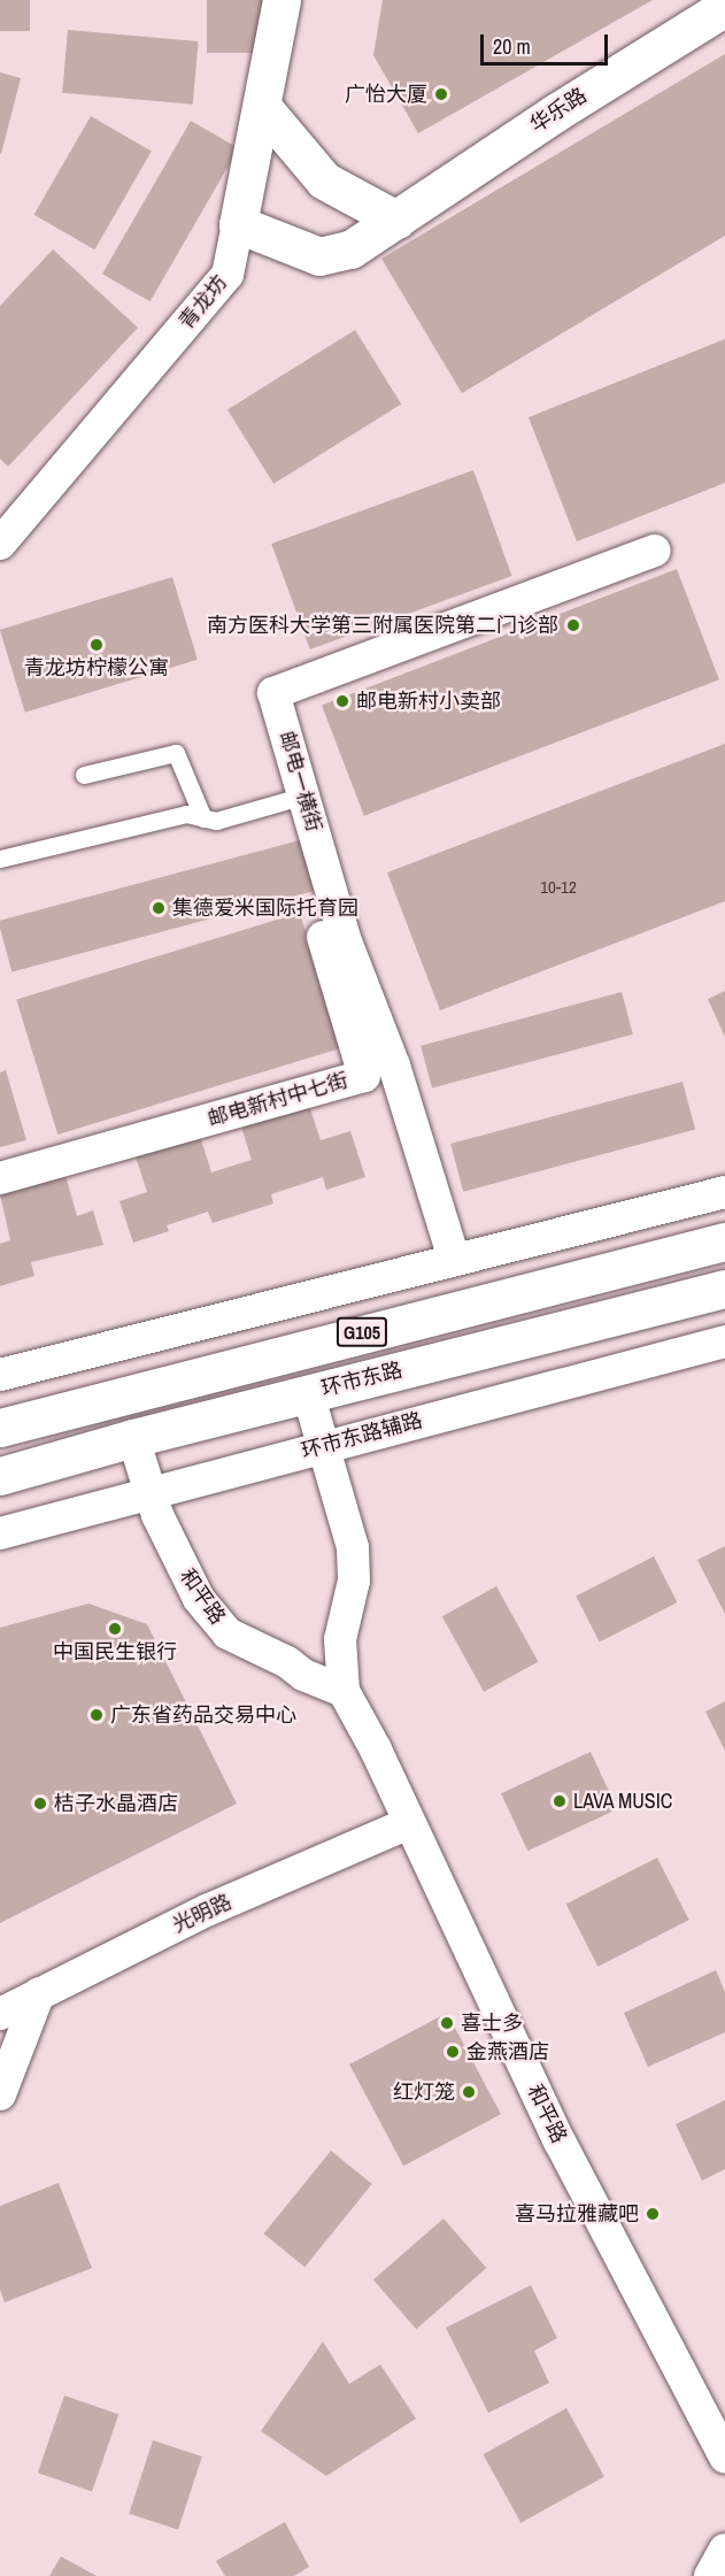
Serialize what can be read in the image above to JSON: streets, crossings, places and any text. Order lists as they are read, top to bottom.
{
  "streets": {
    "main road": [
      "华乐路",
      "青龙坊",
      "G105",
      "环市东路"
    ],
    "street": [
      "邮电一横街",
      "邮电新村中七街",
      "环市东路辅路",
      "和平路",
      "光明路"
    ]
  },
  "crossings": [
    ["华乐路", "青龙坊"],
    ["邮电一横街", "邮电新村中七街"],
    ["环市东路", "和平路"],
    ["环市东路辅路", "和平路"],
    ["和平路", "光明路"]
  ],
  "places": [
    "广怡大厦",
    "南方医科大学第三附属医院第二门诊部",
    "青龙坊柠檬公寓",
    "邮电新村小卖部",
    "集德爱米国际托育园",
    "中国民生银行",
    "广东省药品交易中心",
    "LAVA MUSIC",
    "桔子水晶酒店",
    "喜士多",
    "金燕酒店",
    "红灯笼",
    "喜马拉雅藏吧"
  ],
  "house_numbers": ["10-12"],
  "scale_bar": "20 m"
}
